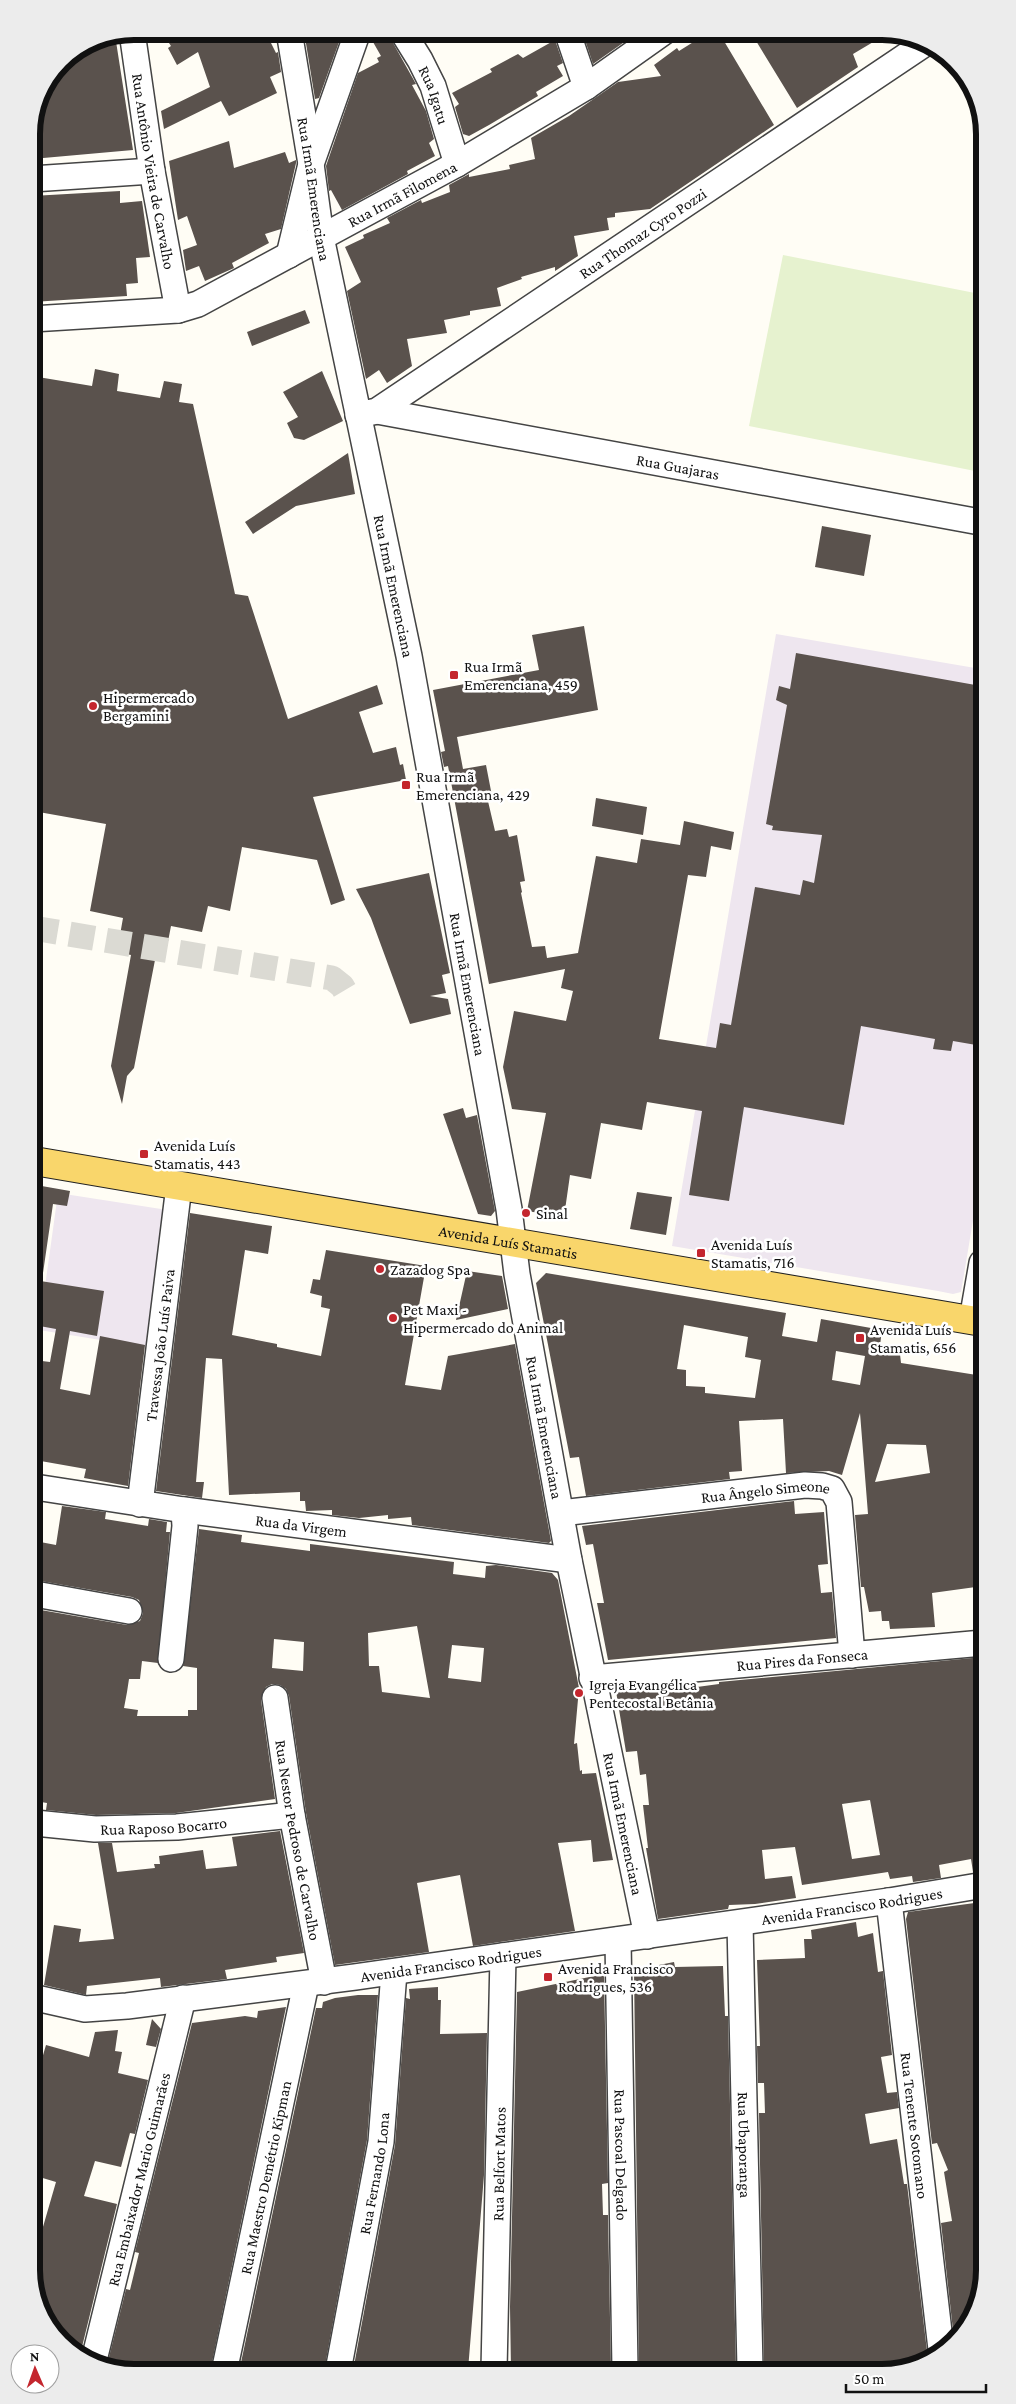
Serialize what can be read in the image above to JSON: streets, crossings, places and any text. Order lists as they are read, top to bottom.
{
  "streets": {
    "main road": ["Avenida Luís Stamatis"],
    "street": [
      "Rua Igatu",
      "Rua Antônio Vieira de Carvalho",
      "Rua Irmã Emerenciana",
      "Rua Irmã Filomena",
      "Rua Thomaz Cyro Pozzi",
      "Rua Guajaras",
      "Travessa João Luís Paiva",
      "Rua Ângelo Simeone",
      "Rua da Virgem",
      "Rua Pires da Fonseca",
      "Rua Raposo Bocarro",
      "Rua Nestor Pedroso de Carvalho",
      "Avenida Francisco Rodrigues",
      "Rua Tenente Sotomano",
      "Rua Ubaporanga",
      "Rua Pascoal Delgado",
      "Rua Belfort Matos",
      "Rua Fernando Lona",
      "Rua Maestro Demétrio Kipman",
      "Rua Embaixador Mario Guimarães"
    ]
  },
  "crossings": [
    ["Rua Igatu", "Rua Irmã Filomena"],
    ["Rua Antônio Vieira de Carvalho", "Rua Irmã Filomena"],
    ["Rua Irmã Emerenciana", "Rua Irmã Filomena"],
    ["Rua Irmã Emerenciana", "Rua Thomaz Cyro Pozzi"],
    ["Rua Irmã Emerenciana", "Rua Guajaras"],
    ["Rua Irmã Emerenciana", "Avenida Luís Stamatis"],
    ["Rua Irmã Emerenciana", "Rua Ângelo Simeone"],
    ["Rua Irmã Emerenciana", "Rua da Virgem"],
    ["Rua Irmã Emerenciana", "Rua Pires da Fonseca"],
    ["Rua Irmã Emerenciana", "Avenida Francisco Rodrigues"],
    ["Rua Thomaz Cyro Pozzi", "Rua Guajaras"],
    ["Avenida Luís Stamatis", "Travessa João Luís Paiva"],
    ["Travessa João Luís Paiva", "Rua da Virgem"],
    ["Rua Ângelo Simeone", "Rua Pires da Fonseca"],
    ["Rua Raposo Bocarro", "Rua Nestor Pedroso de Carvalho"],
    ["Rua Nestor Pedroso de Carvalho", "Avenida Francisco Rodrigues"],
    ["Rua Nestor Pedroso de Carvalho", "Rua Maestro Demétrio Kipman"],
    ["Avenida Francisco Rodrigues", "Rua Tenente Sotomano"],
    ["Avenida Francisco Rodrigues", "Rua Ubaporanga"],
    ["Avenida Francisco Rodrigues", "Rua Pascoal Delgado"],
    ["Avenida Francisco Rodrigues", "Rua Belfort Matos"],
    ["Avenida Francisco Rodrigues", "Rua Fernando Lona"],
    ["Avenida Francisco Rodrigues", "Rua Maestro Demétrio Kipman"],
    ["Avenida Francisco Rodrigues", "Rua Embaixador Mario Guimarães"]
  ],
  "places": {
    "transit": [
      "Rua Irmã Emerenciana, 459",
      "Rua Irmã Emerenciana, 429",
      "Avenida Luís Stamatis, 443",
      "Avenida Luís Stamatis, 716",
      "Avenida Luís Stamatis, 656",
      "Avenida Francisco Rodrigues, 536"
    ],
    "other": [
      "Hipermercado Bergamini",
      "Sinal",
      "Zazadog Spa",
      "Pet Maxi - Hipermercado do Animal",
      "Igreja Evangélica Pentecostal Betânia"
    ]
  },
  "scale_bar": "50 m",
  "north": "top"
}
